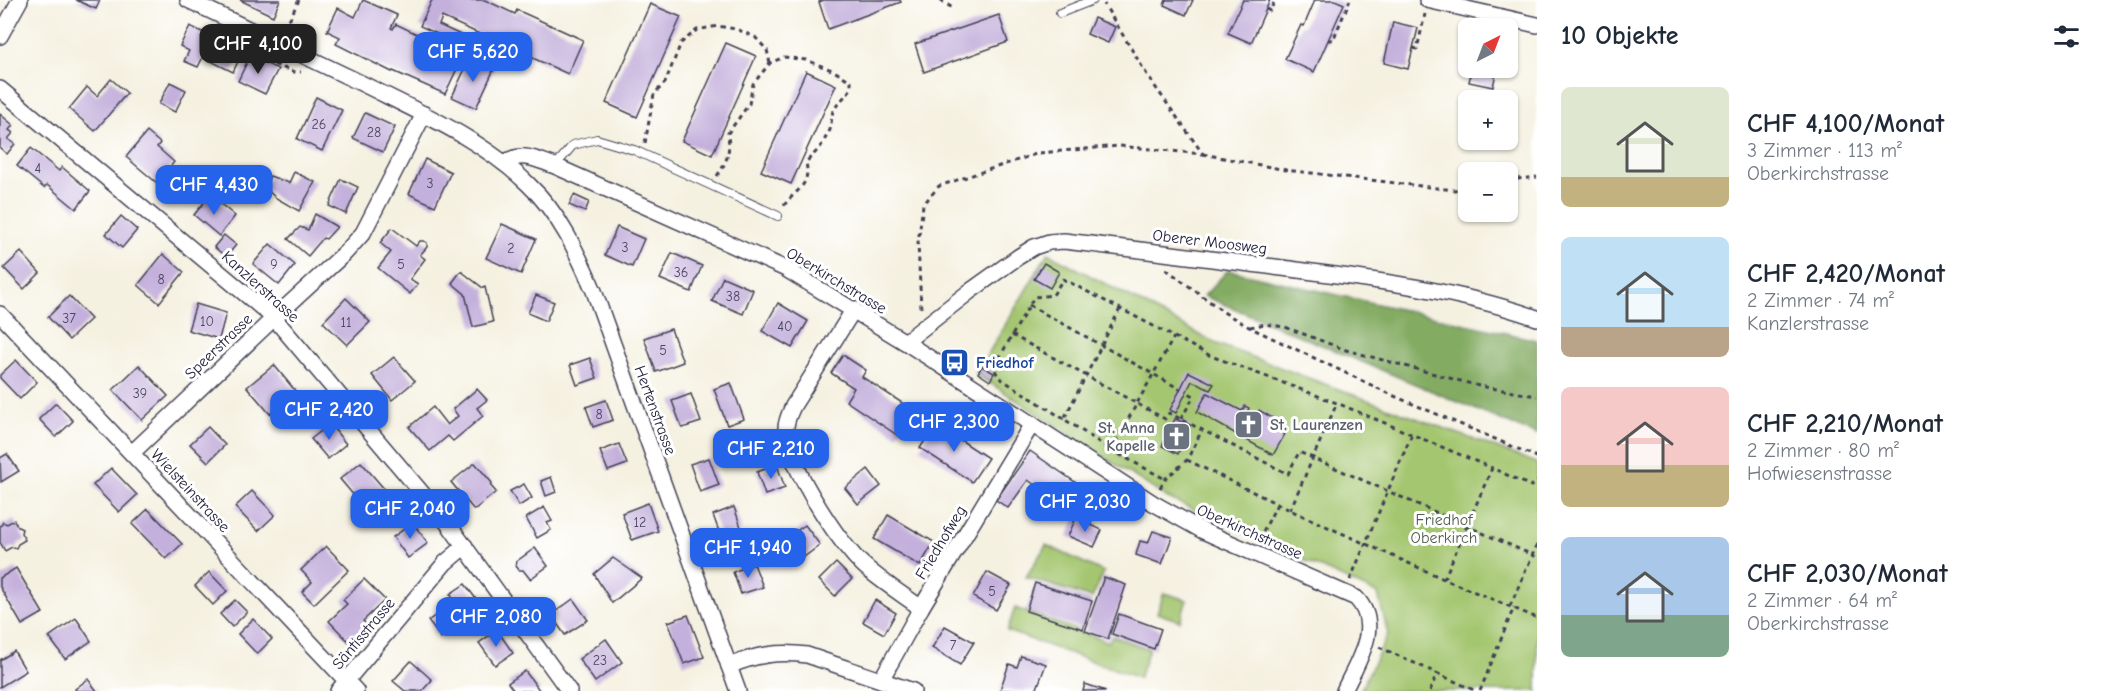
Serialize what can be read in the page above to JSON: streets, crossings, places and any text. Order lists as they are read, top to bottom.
{
  "streets": {
    "street": [
      "Oberer Moosweg",
      "Oberkirchstrasse",
      "Kanzlerstrasse",
      "Speerstrasse",
      "Hertenstrasse",
      "Wielsteinstrasse",
      "Friedhofweg",
      "Säntisstrasse"
    ]
  },
  "crossings": [
    ["Oberer Moosweg", "Oberkirchstrasse"],
    ["Oberkirchstrasse", "Hertenstrasse"],
    ["Oberkirchstrasse", "Friedhofweg"],
    ["Kanzlerstrasse", "Speerstrasse"],
    ["Kanzlerstrasse", "Säntisstrasse"],
    ["Speerstrasse", "Wielsteinstrasse"],
    ["Wielsteinstrasse", "Säntisstrasse"]
  ],
  "parks": ["Friedhof Oberkirch"],
  "places": {
    "bus stop": ["Friedhof"],
    "church": ["St. Laurenzen", "St. Anna Kapelle"]
  },
  "house_numbers": [
    "26",
    "28",
    "4",
    "3",
    "3",
    "2",
    "9",
    "5",
    "36",
    "8",
    "38",
    "37",
    "10",
    "11",
    "40",
    "5",
    "39",
    "8",
    "12",
    "5",
    "7",
    "23"
  ],
  "north": "top right",
  "page": {
    "heading": "10 Objekte",
    "map_buttons": ["+", "−"],
    "price": [
      "CHF 4,100",
      "CHF 5,620",
      "CHF 4,430",
      "CHF 2,420",
      "CHF 2,300",
      "CHF 2,210",
      "CHF 2,030",
      "CHF 2,040",
      "CHF 1,940",
      "CHF 2,080"
    ],
    "list": [
      {
        "name": "CHF 4,100/Monat",
        "note": "3 Zimmer · 113 m² · Oberkirchstrasse"
      },
      {
        "name": "CHF 2,420/Monat",
        "note": "2 Zimmer · 74 m² · Kanzlerstrasse"
      },
      {
        "name": "CHF 2,210/Monat",
        "note": "2 Zimmer · 80 m² · Hofwiesenstrasse"
      },
      {
        "name": "CHF 2,030/Monat",
        "note": "2 Zimmer · 64 m² · Oberkirchstrasse"
      }
    ]
  }
}
